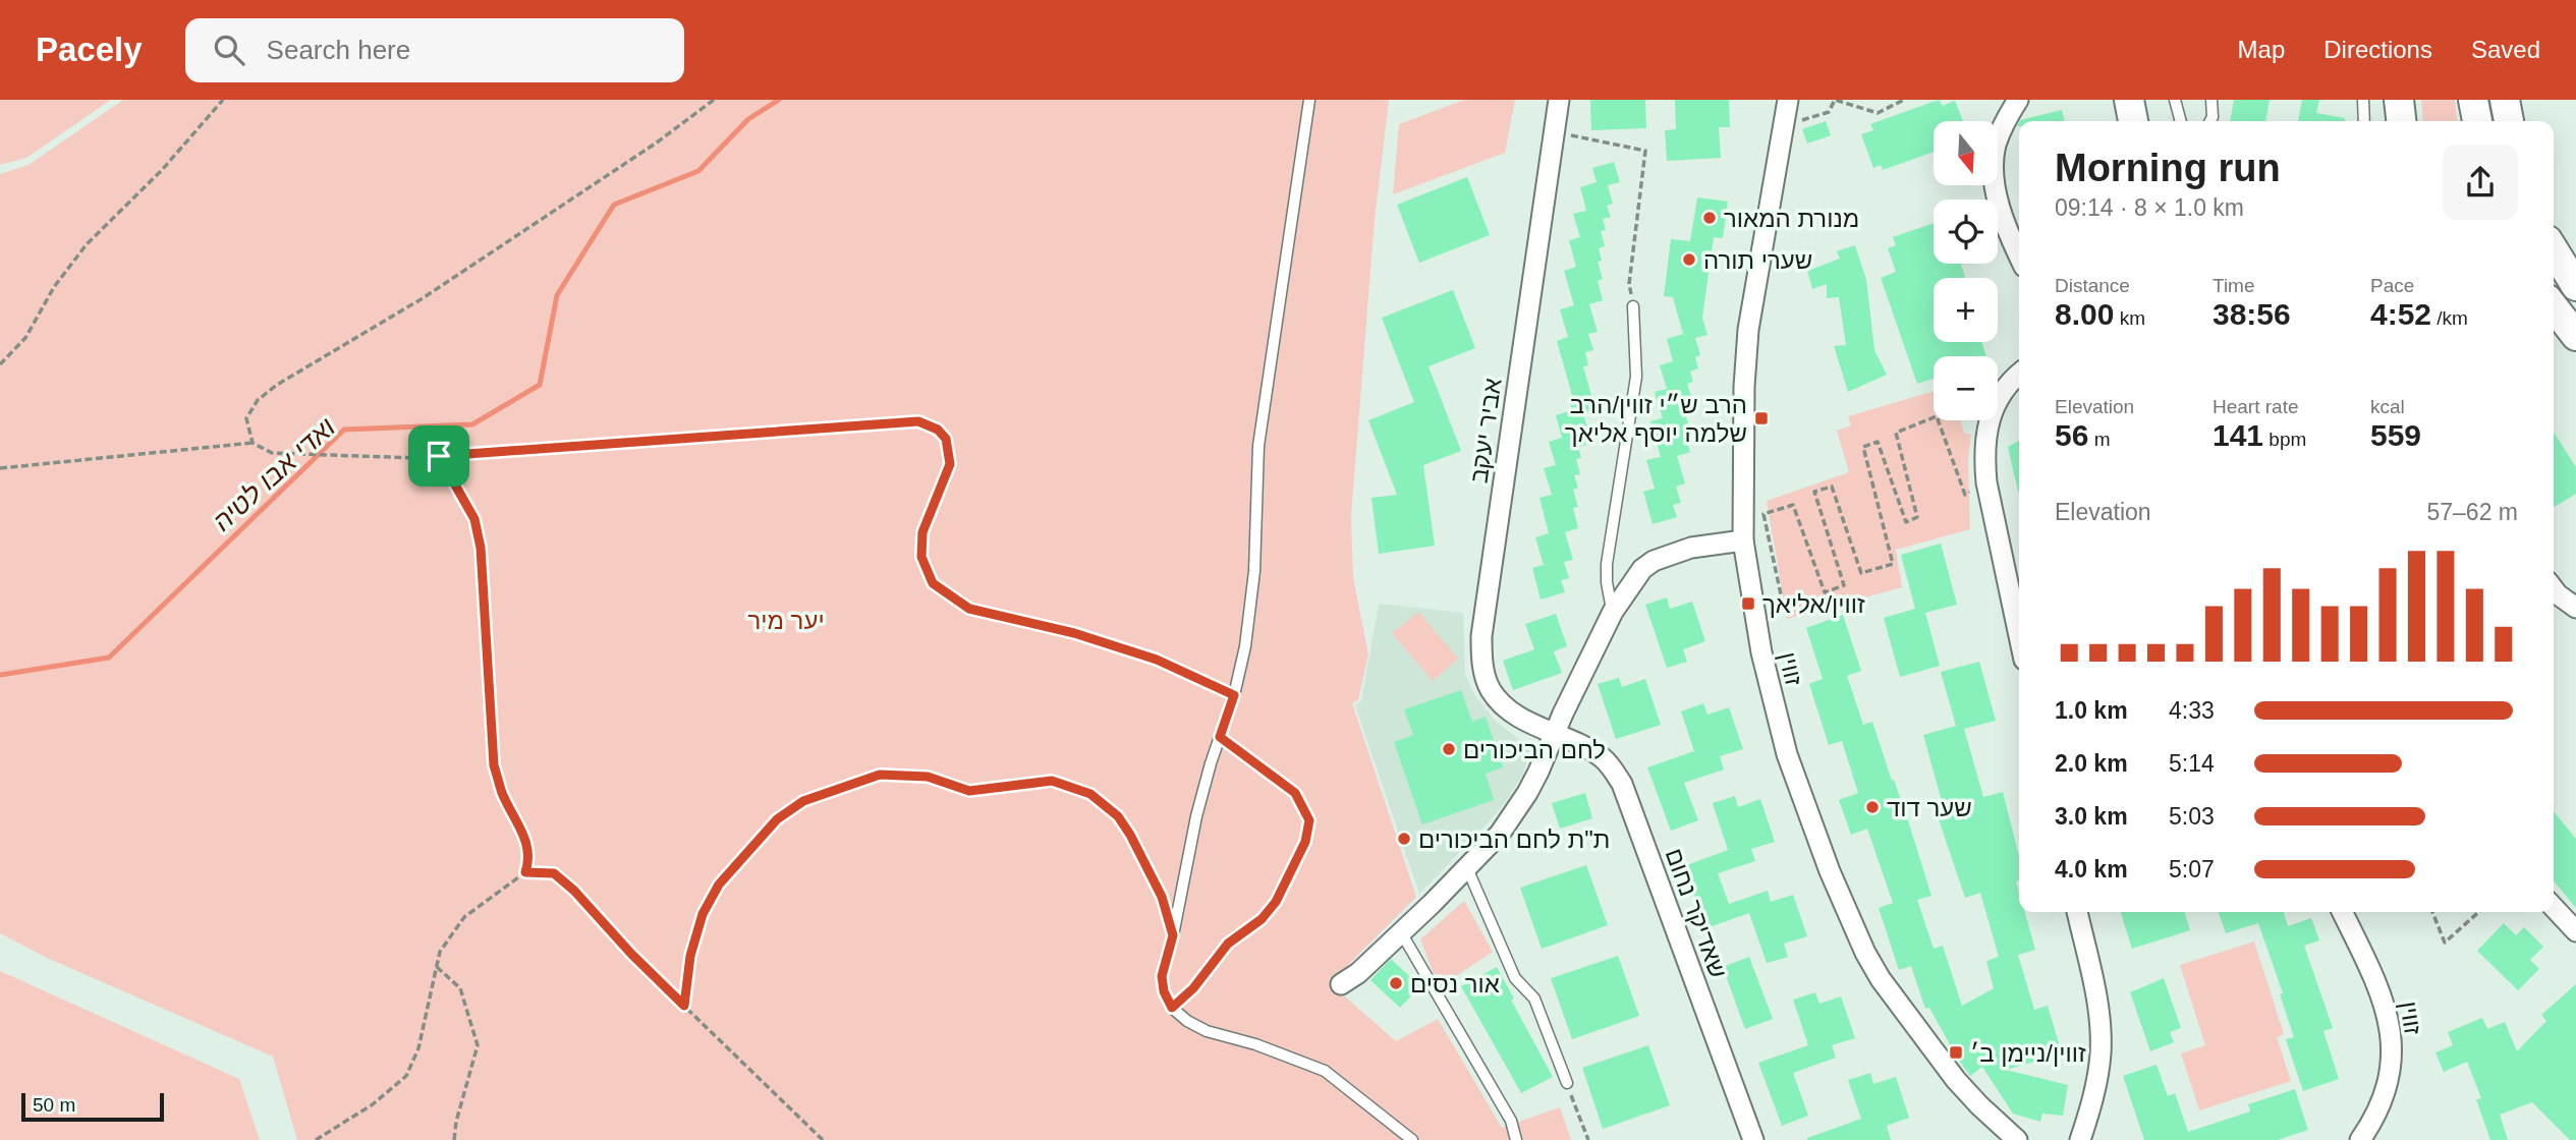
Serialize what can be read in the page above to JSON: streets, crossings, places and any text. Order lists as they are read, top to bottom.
{
  "streets": {
    "street": ["אביר יעקב", "זווין", "שאדיקר נחום"]
  },
  "crossings": [
    ["אביר יעקב", "שאדיקר נחום"]
  ],
  "water": ["ואדי אבו לטיה"],
  "parks": ["יער מיר"],
  "places": {
    "other": [
      "מנורת המאור",
      "שערי תורה",
      "לחם הביכורים",
      "שער דוד",
      "ת\"ת לחם הביכורים",
      "אור נסים"
    ],
    "transit": ["הרב ש״י זווין/הרב שלמה יוסף אליאך", "זווין/אליאך", "זווין/ניימן ב׳"]
  },
  "scale_bar": "50 m",
  "north": "bottom",
  "page": {
    "header": "Pacely",
    "search": "Search here",
    "nav": ["Map", "Directions", "Saved"],
    "map_buttons": ["+", "−"],
    "heading": ["Morning run", "09:14 · 8 × 1.0 km"],
    "stats": [
      ["Distance", "8.00 km"],
      ["Time", "38:56"],
      ["Pace", "4:52 /km"],
      ["Elevation", "56 m"],
      ["Heart rate", "141 bpm"],
      ["kcal", "559"]
    ],
    "chart": ["Elevation", "57–62 m"],
    "list": [
      {
        "name": "1.0 km",
        "note": "4:33"
      },
      {
        "name": "2.0 km",
        "note": "5:14"
      },
      {
        "name": "3.0 km",
        "note": "5:03"
      },
      {
        "name": "4.0 km",
        "note": "5:07"
      }
    ],
    "scale": "50 m"
  }
}
